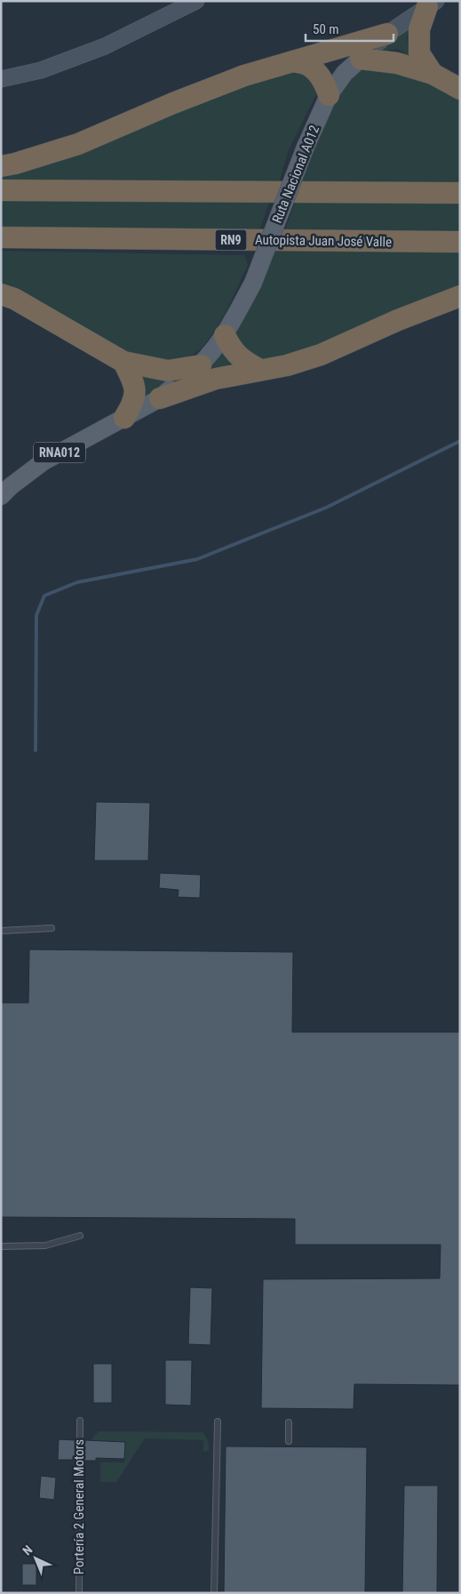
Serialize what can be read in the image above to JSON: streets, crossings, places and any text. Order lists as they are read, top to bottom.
{
  "streets": {
    "highway": ["RN9", "Autopista Juan José Valle"],
    "main road": ["Ruta Nacional A012", "RNA012"],
    "lane": ["Portería 2 General Motors"]
  },
  "scale_bar": "50 m",
  "north": "top left"
}
